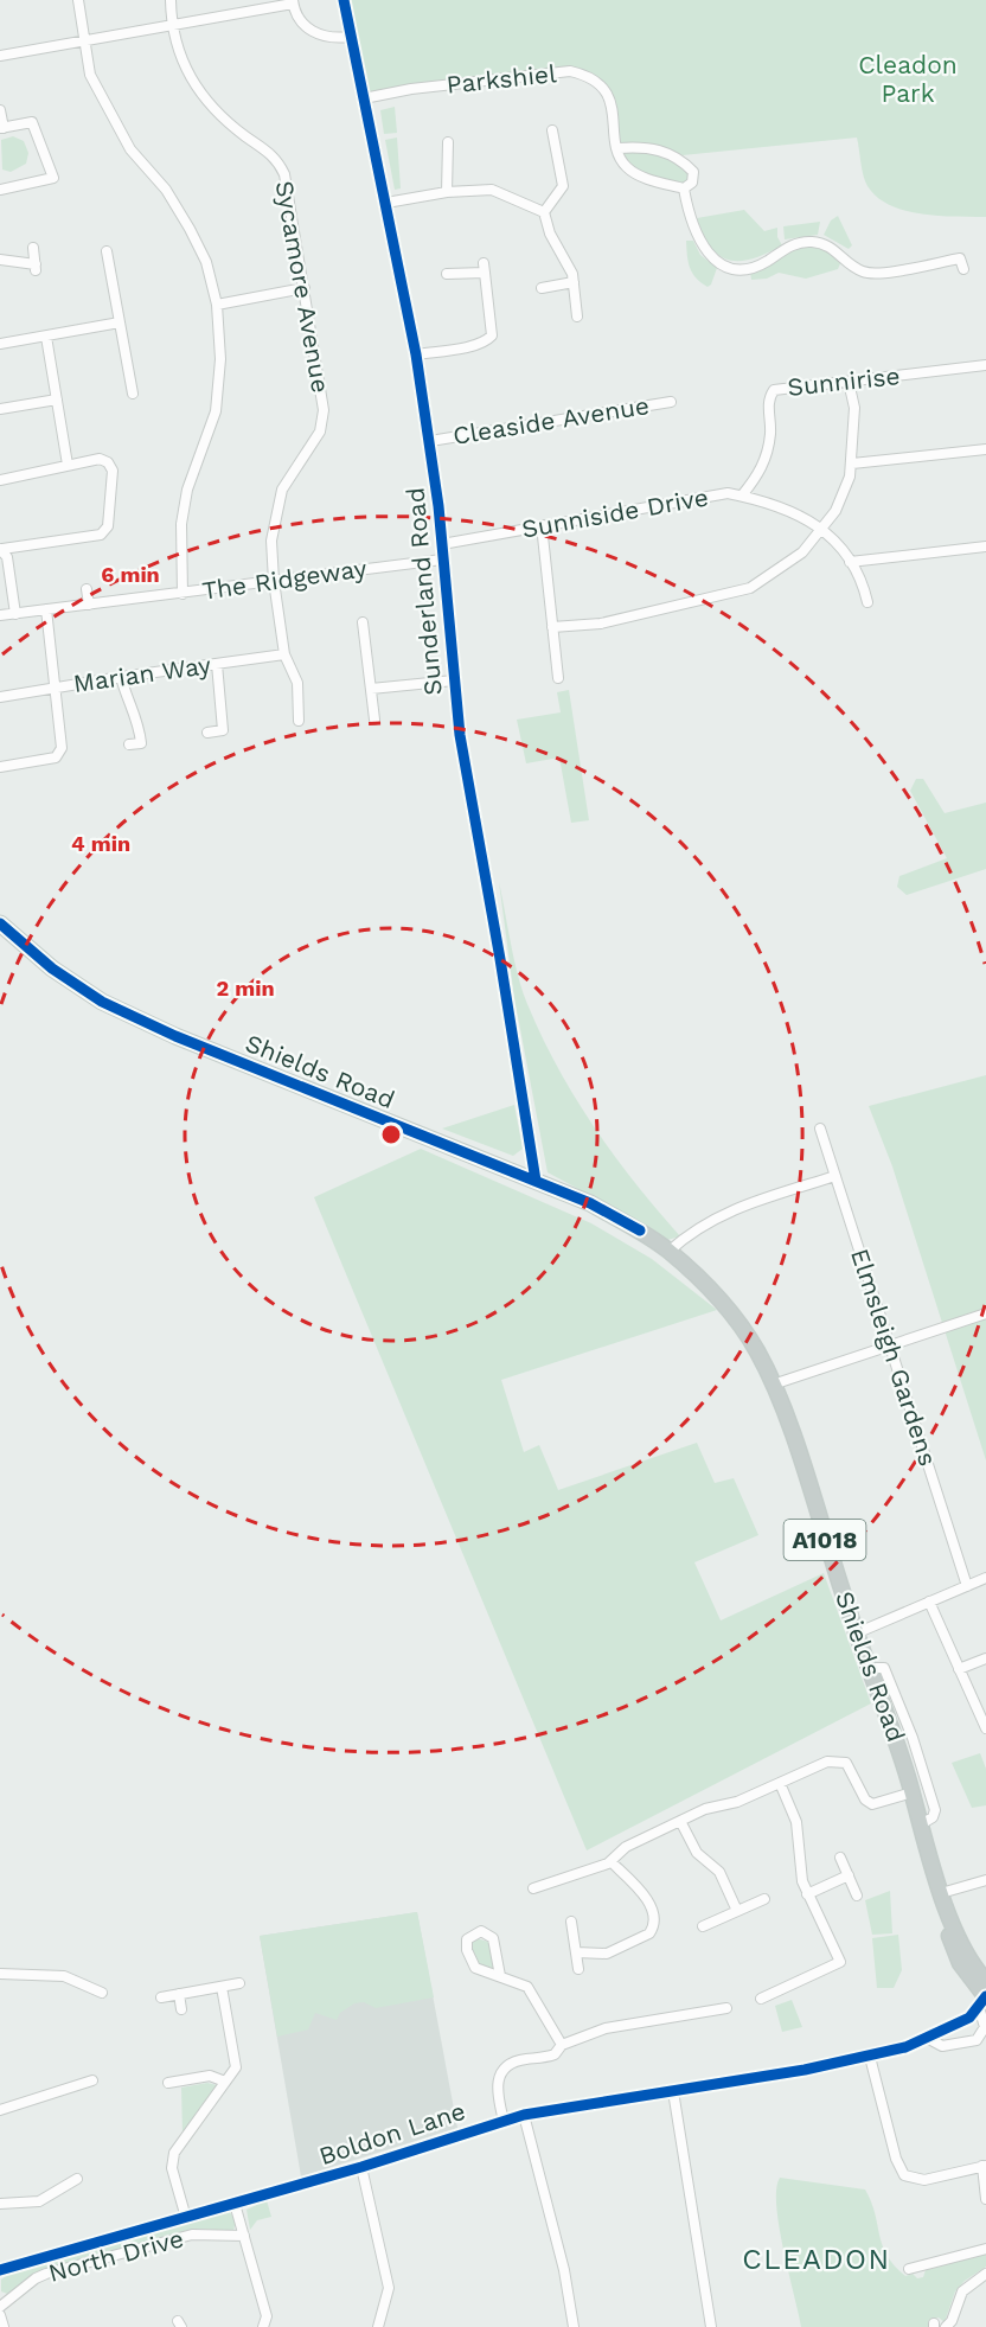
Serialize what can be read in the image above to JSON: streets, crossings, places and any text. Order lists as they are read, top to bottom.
{
  "streets": {
    "highway": ["Shields Road", "A1018"],
    "street": [
      "Parkshiel",
      "Sycamore Avenue",
      "Sunnirise",
      "Cleaside Avenue",
      "Sunniside Drive",
      "The Ridgeway",
      "Sunderland Road",
      "Marian Way",
      "Elmsleigh Gardens",
      "Boldon Lane",
      "North Drive"
    ]
  },
  "crossings": [
    ["Parkshiel", "Sunderland Road"],
    ["Sycamore Avenue", "The Ridgeway"],
    ["Sycamore Avenue", "Marian Way"],
    ["Sunnirise", "Sunniside Drive"],
    ["Cleaside Avenue", "Sunderland Road"],
    ["Sunniside Drive", "Sunderland Road"],
    ["The Ridgeway", "Sunderland Road"],
    ["Sunderland Road", "Shields Road"],
    ["Shields Road", "Boldon Lane"]
  ],
  "districts": ["CLEADON"],
  "parks": ["Cleadon Park"],
  "rings": ["6 min", "4 min", "2 min"]
}
